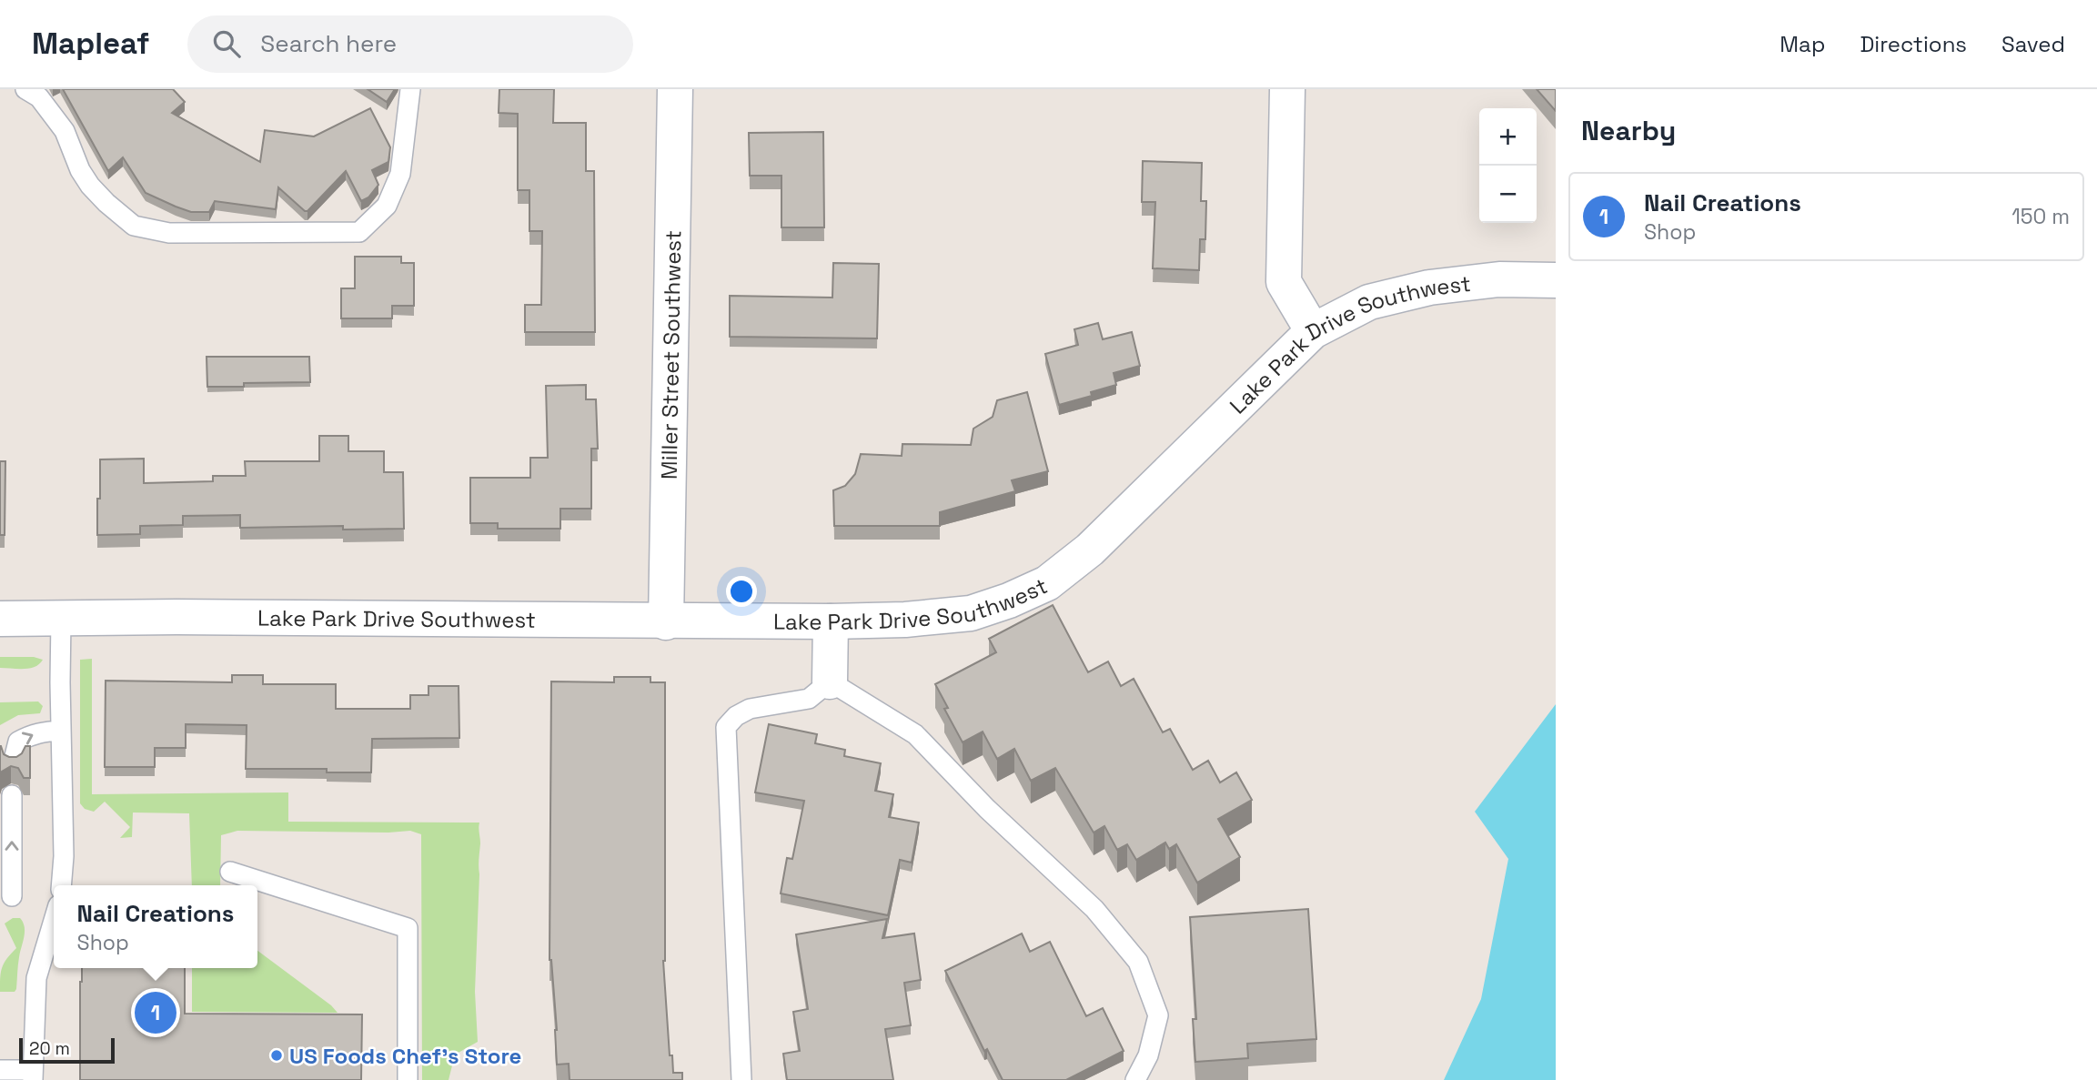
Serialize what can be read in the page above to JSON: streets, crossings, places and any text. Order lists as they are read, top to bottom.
{
  "streets": {
    "street": ["Lake Park Drive Southwest", "Miller Street Southwest"]
  },
  "crossings": [
    ["Lake Park Drive Southwest", "Miller Street Southwest"]
  ],
  "places": ["US Foods Chef's Store"],
  "scale_bar": "20 m",
  "page": {
    "header": "Mapleaf",
    "search": "Search here",
    "nav": ["Map", "Directions", "Saved"],
    "heading": "Nearby",
    "map_buttons": ["+", "−"],
    "list": [
      {
        "mark": "1",
        "name": "Nail Creations",
        "note": "Shop",
        "value": "150 m"
      }
    ],
    "popup": ["Nail Creations", "Shop"],
    "pins": "1",
    "scale": "20 m"
  }
}
